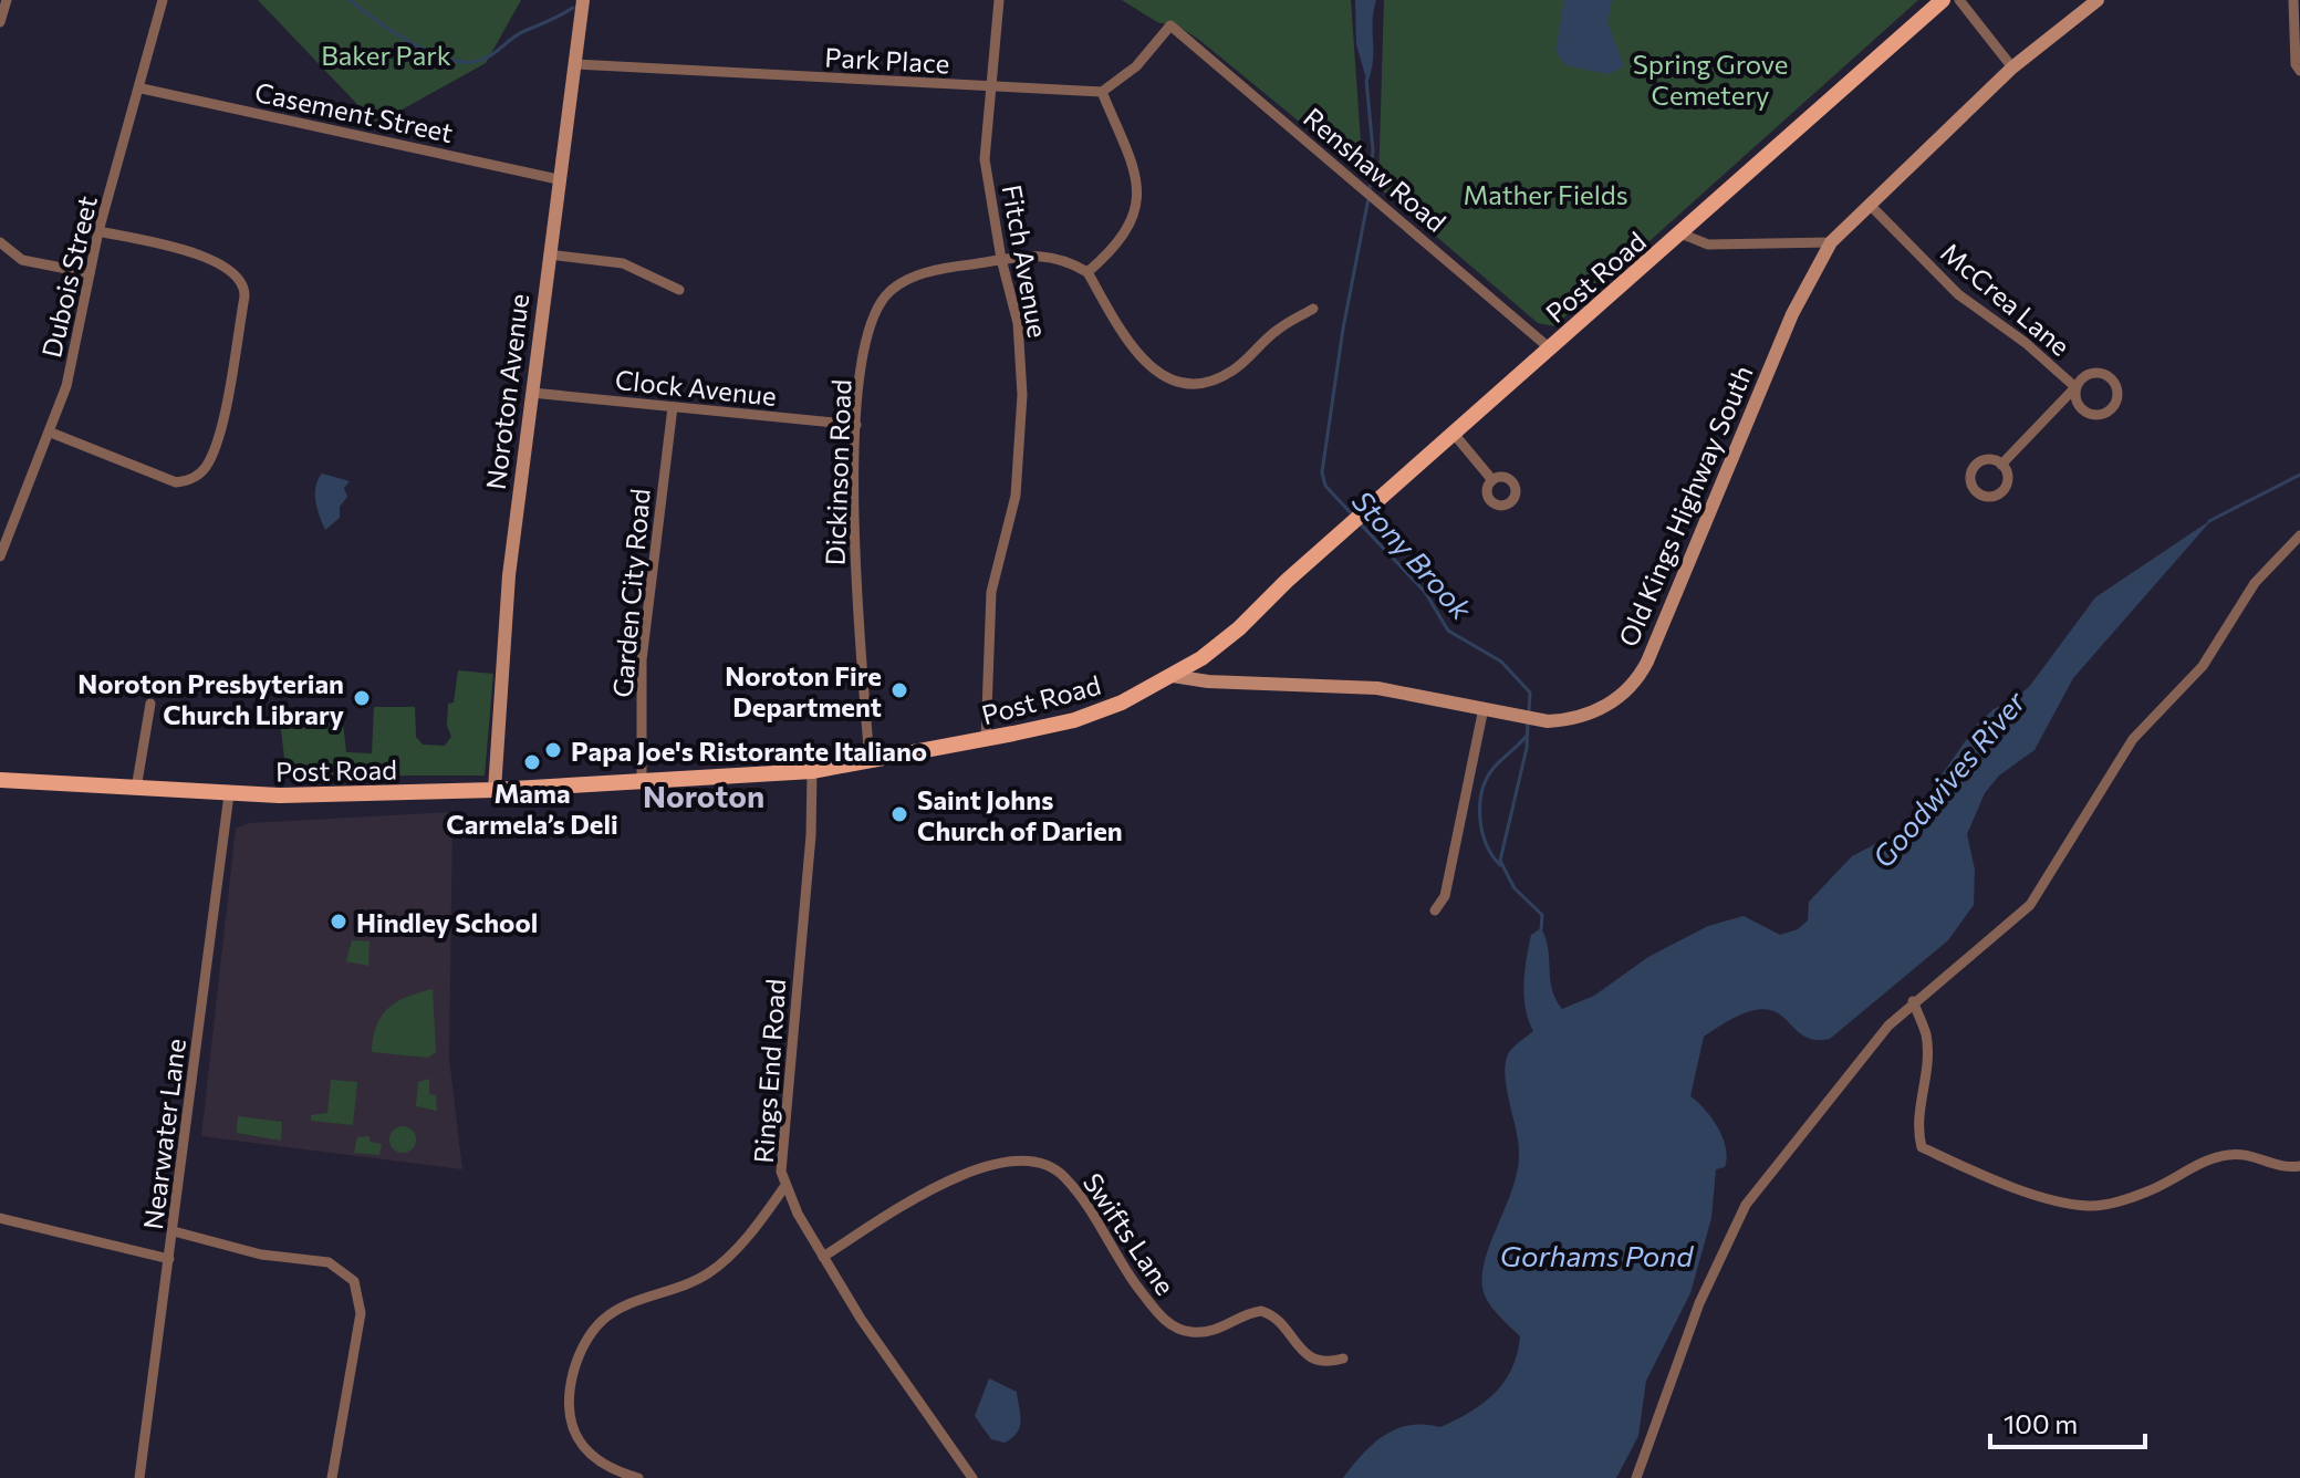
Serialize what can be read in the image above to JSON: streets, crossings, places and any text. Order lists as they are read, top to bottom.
{
  "streets": {
    "main road": ["Post Road"],
    "street": [
      "Park Place",
      "Casement Street",
      "Renshaw Road",
      "Fitch Avenue",
      "Dubois Street",
      "McCrea Lane",
      "Clock Avenue",
      "Noroton Avenue",
      "Dickinson Road",
      "Old Kings Highway South",
      "Garden City Road",
      "Rings End Road",
      "Nearwater Lane",
      "Swifts Lane"
    ]
  },
  "crossings": [
    ["Park Place", "Renshaw Road"],
    ["Park Place", "Fitch Avenue"],
    ["Park Place", "Noroton Avenue"],
    ["Casement Street", "Dubois Street"],
    ["Casement Street", "Noroton Avenue"],
    ["Renshaw Road", "Post Road"],
    ["Fitch Avenue", "Post Road"],
    ["Fitch Avenue", "Dickinson Road"],
    ["Post Road", "Noroton Avenue"],
    ["Post Road", "Dickinson Road"],
    ["Post Road", "Old Kings Highway South"],
    ["Post Road", "Garden City Road"],
    ["Post Road", "Rings End Road"],
    ["Post Road", "Nearwater Lane"],
    ["McCrea Lane", "Old Kings Highway South"],
    ["Clock Avenue", "Noroton Avenue"],
    ["Clock Avenue", "Dickinson Road"],
    ["Clock Avenue", "Garden City Road"],
    ["Rings End Road", "Swifts Lane"]
  ],
  "districts": ["Noroton"],
  "water": ["Stony Brook", "Goodwives River", "Gorhams Pond"],
  "parks": ["Baker Park", "Spring Grove Cemetery", "Mather Fields"],
  "places": [
    "Noroton Fire Department",
    "Noroton Presbyterian Church Library",
    "Papa Joe's Ristorante Italiano",
    "Mama Carmela’s Deli",
    "Saint Johns Church of Darien",
    "Hindley School"
  ],
  "scale_bar": "100 m"
}
